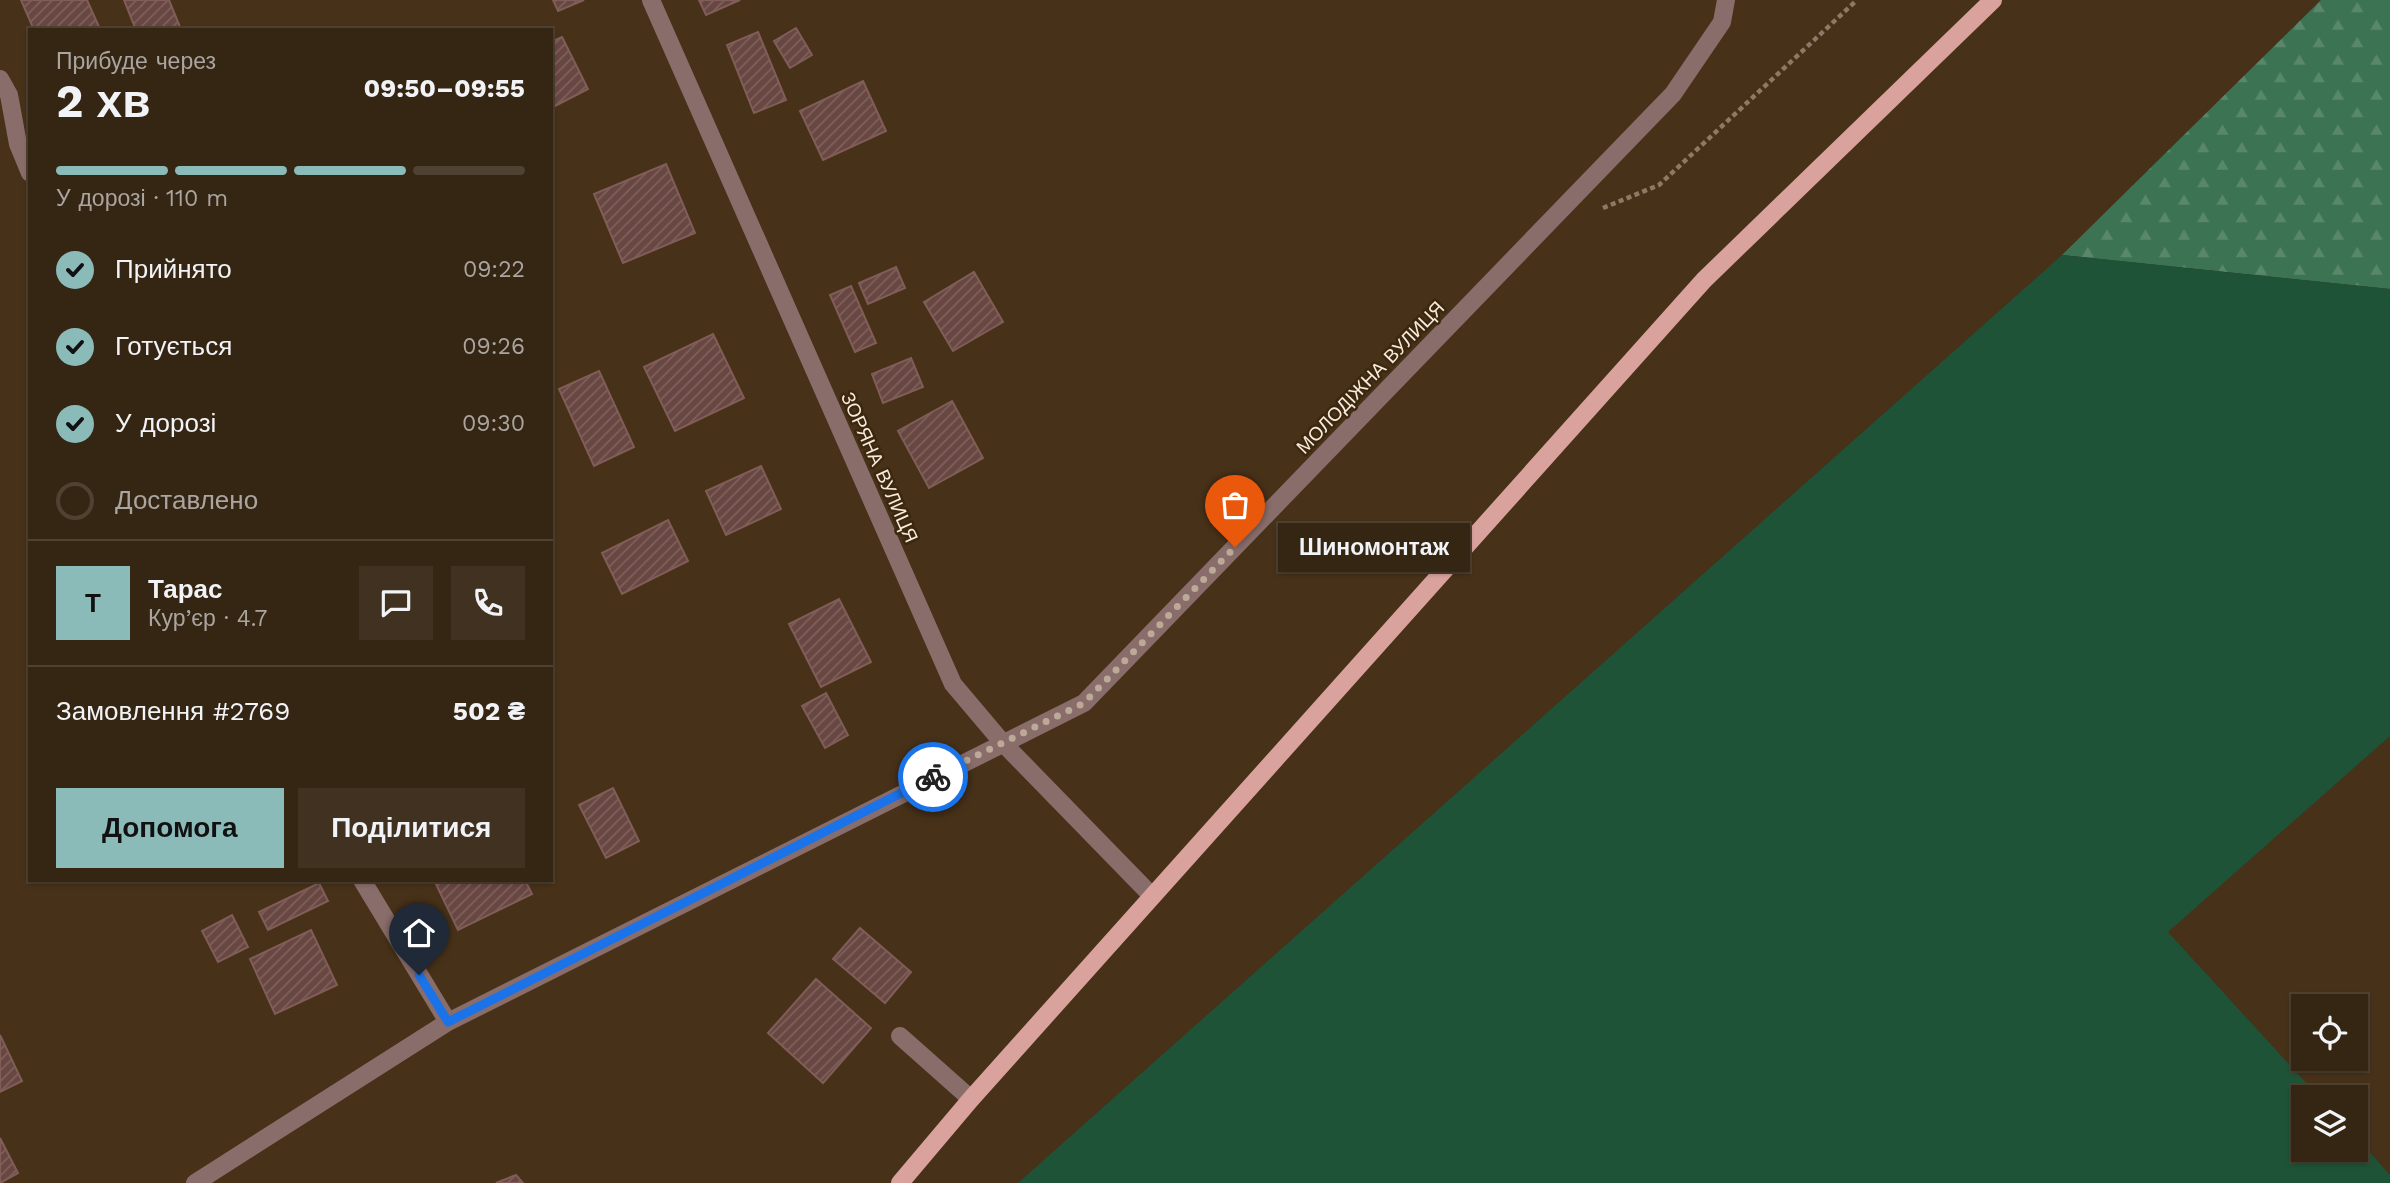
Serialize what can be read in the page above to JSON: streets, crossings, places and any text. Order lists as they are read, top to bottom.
{
  "streets": {
    "street": ["МОЛОДІЖНА ВУЛИЦЯ", "ЗОРЯНА ВУЛИЦЯ"]
  },
  "crossings": [
    ["МОЛОДІЖНА ВУЛИЦЯ", "ЗОРЯНА ВУЛИЦЯ"]
  ],
  "places": ["Шиномонтаж"],
  "page": {
    "heading": ["2 хв", "Прибуде через", "09:50–09:55"],
    "panel": [
      "Тарас",
      "Кур’єр · 4.7",
      "Замовлення #2769",
      "502 ₴"
    ],
    "bar": "У дорозі · 110 m",
    "list": [
      ["Прийнято", "09:22"],
      ["Готується", "09:26"],
      ["У дорозі", "09:30"],
      "Доставлено"
    ],
    "bubble": "Шиномонтаж",
    "round": "Т",
    "buttons": ["Допомога", "Поділитися"]
  }
}
